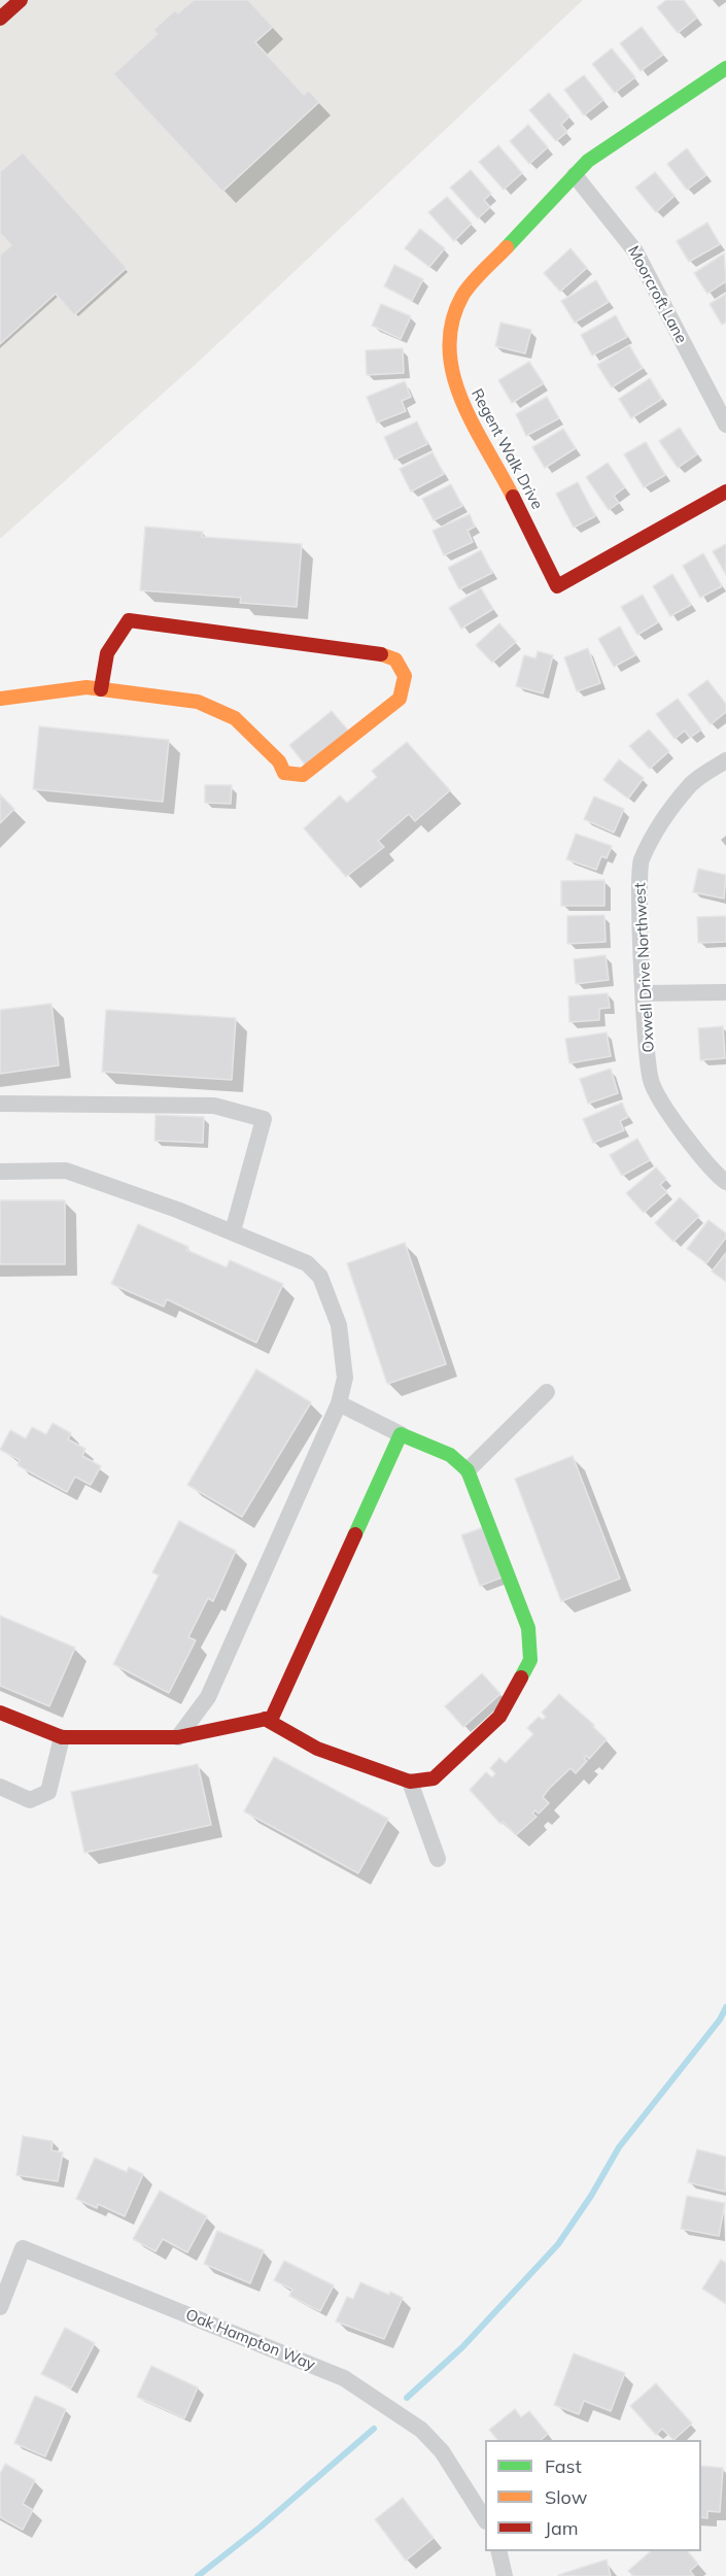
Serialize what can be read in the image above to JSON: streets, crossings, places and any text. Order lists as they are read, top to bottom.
{
  "streets": {
    "street": [
      "Moorcroft Lane",
      "Regent Walk Drive",
      "Oxwell Drive Northwest",
      "Oak Hampton Way"
    ]
  },
  "crossings": [
    ["Moorcroft Lane", "Regent Walk Drive"]
  ],
  "legend": ["Fast", "Slow", "Jam"]
}
